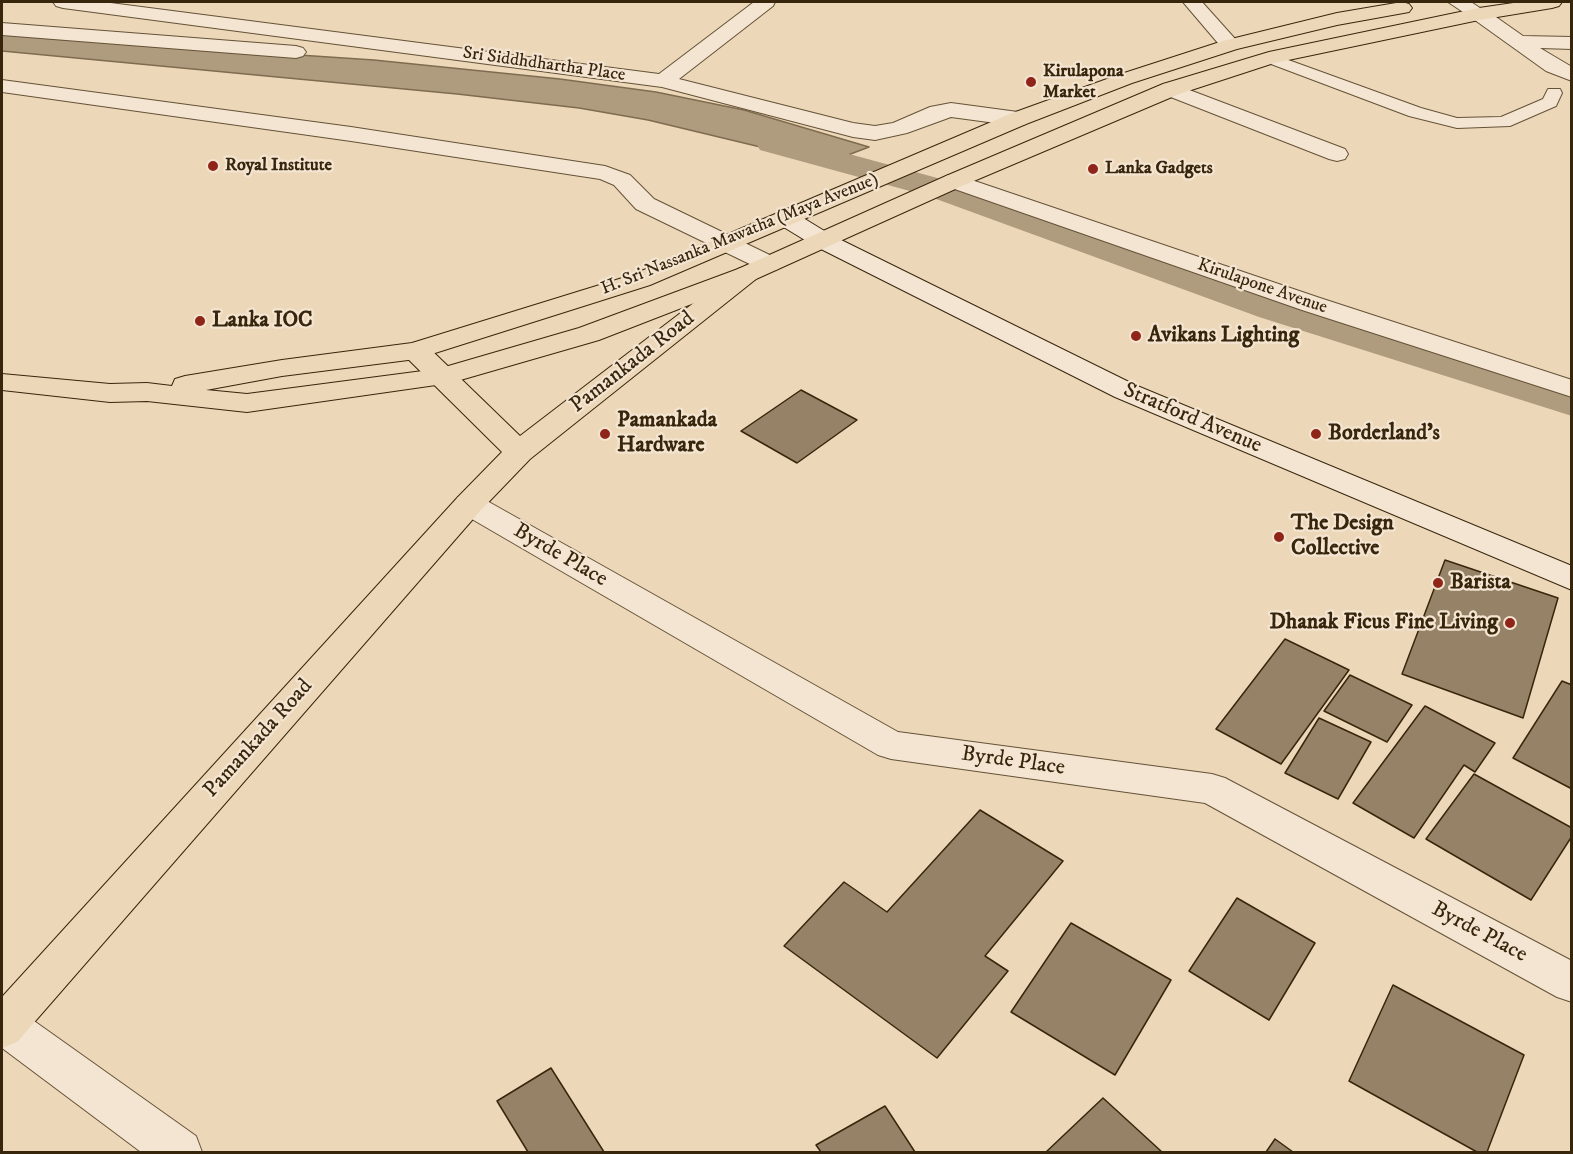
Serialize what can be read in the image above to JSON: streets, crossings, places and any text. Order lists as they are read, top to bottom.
{
  "streets": {
    "main road": ["H. Sri Nassanka Mawatha (Maya Avenue)", "Pamankada Road"],
    "street": [
      "Sri Siddhdhartha Place",
      "Kirulapone Avenue",
      "Stratford Avenue",
      "Byrde Place"
    ]
  },
  "crossings": [
    ["Sri Siddhdhartha Place", "H. Sri Nassanka Mawatha (Maya Avenue)"],
    ["H. Sri Nassanka Mawatha (Maya Avenue)", "Kirulapone Avenue"],
    ["H. Sri Nassanka Mawatha (Maya Avenue)", "Pamankada Road"],
    ["H. Sri Nassanka Mawatha (Maya Avenue)", "Stratford Avenue"],
    ["Pamankada Road", "Byrde Place"]
  ],
  "places": [
    "Kirulapona Market",
    "Royal Institute",
    "Lanka Gadgets",
    "Lanka IOC",
    "Avikans Lighting",
    "Pamankada Hardware",
    "Borderland's",
    "The Design Collective",
    "Barista",
    "Dhanak Ficus Fine Living"
  ]
}
